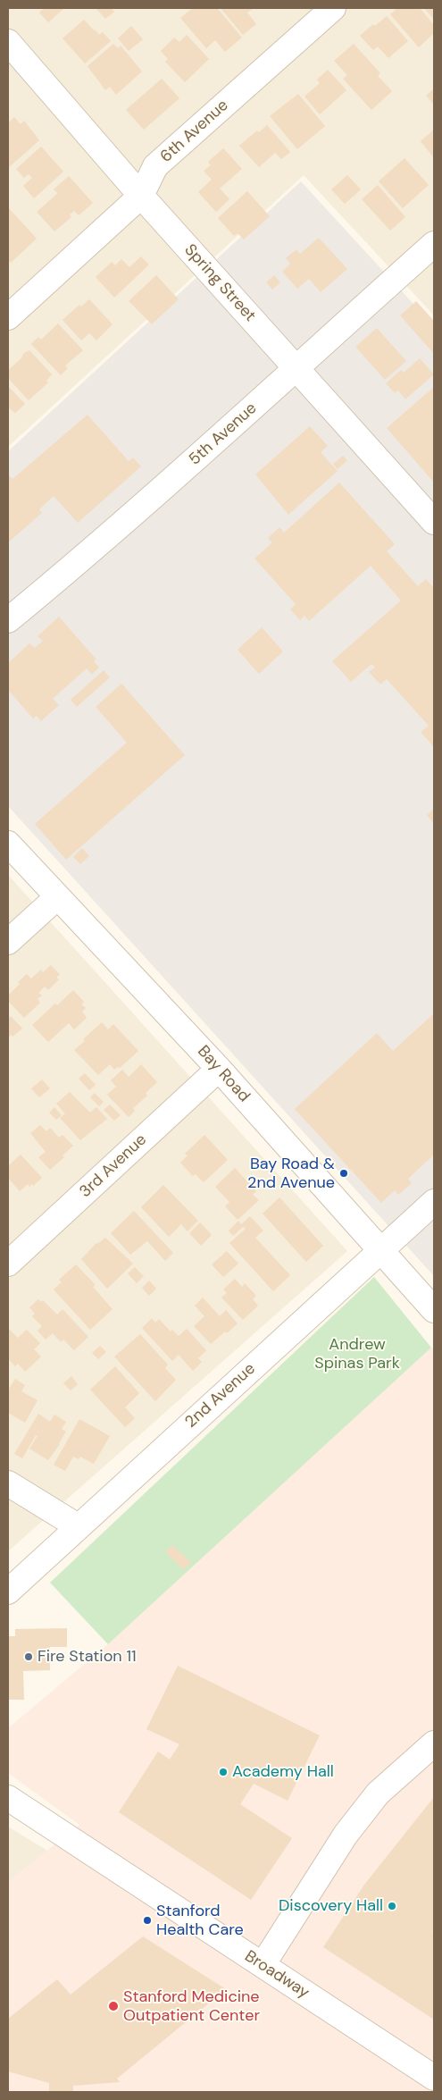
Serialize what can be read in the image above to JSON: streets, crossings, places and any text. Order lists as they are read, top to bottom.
{
  "streets": {
    "street": [
      "6th Avenue",
      "Spring Street",
      "5th Avenue",
      "Bay Road",
      "3rd Avenue",
      "2nd Avenue",
      "Broadway"
    ]
  },
  "crossings": [
    ["6th Avenue", "Spring Street"],
    ["Spring Street", "5th Avenue"],
    ["Bay Road", "3rd Avenue"],
    ["Bay Road", "2nd Avenue"]
  ],
  "parks": ["Andrew Spinas Park"],
  "places": [
    "Bay Road & 2nd Avenue",
    "Fire Station 11",
    "Academy Hall",
    "Discovery Hall",
    "Stanford Health Care",
    "Stanford Medicine Outpatient Center"
  ]
}
